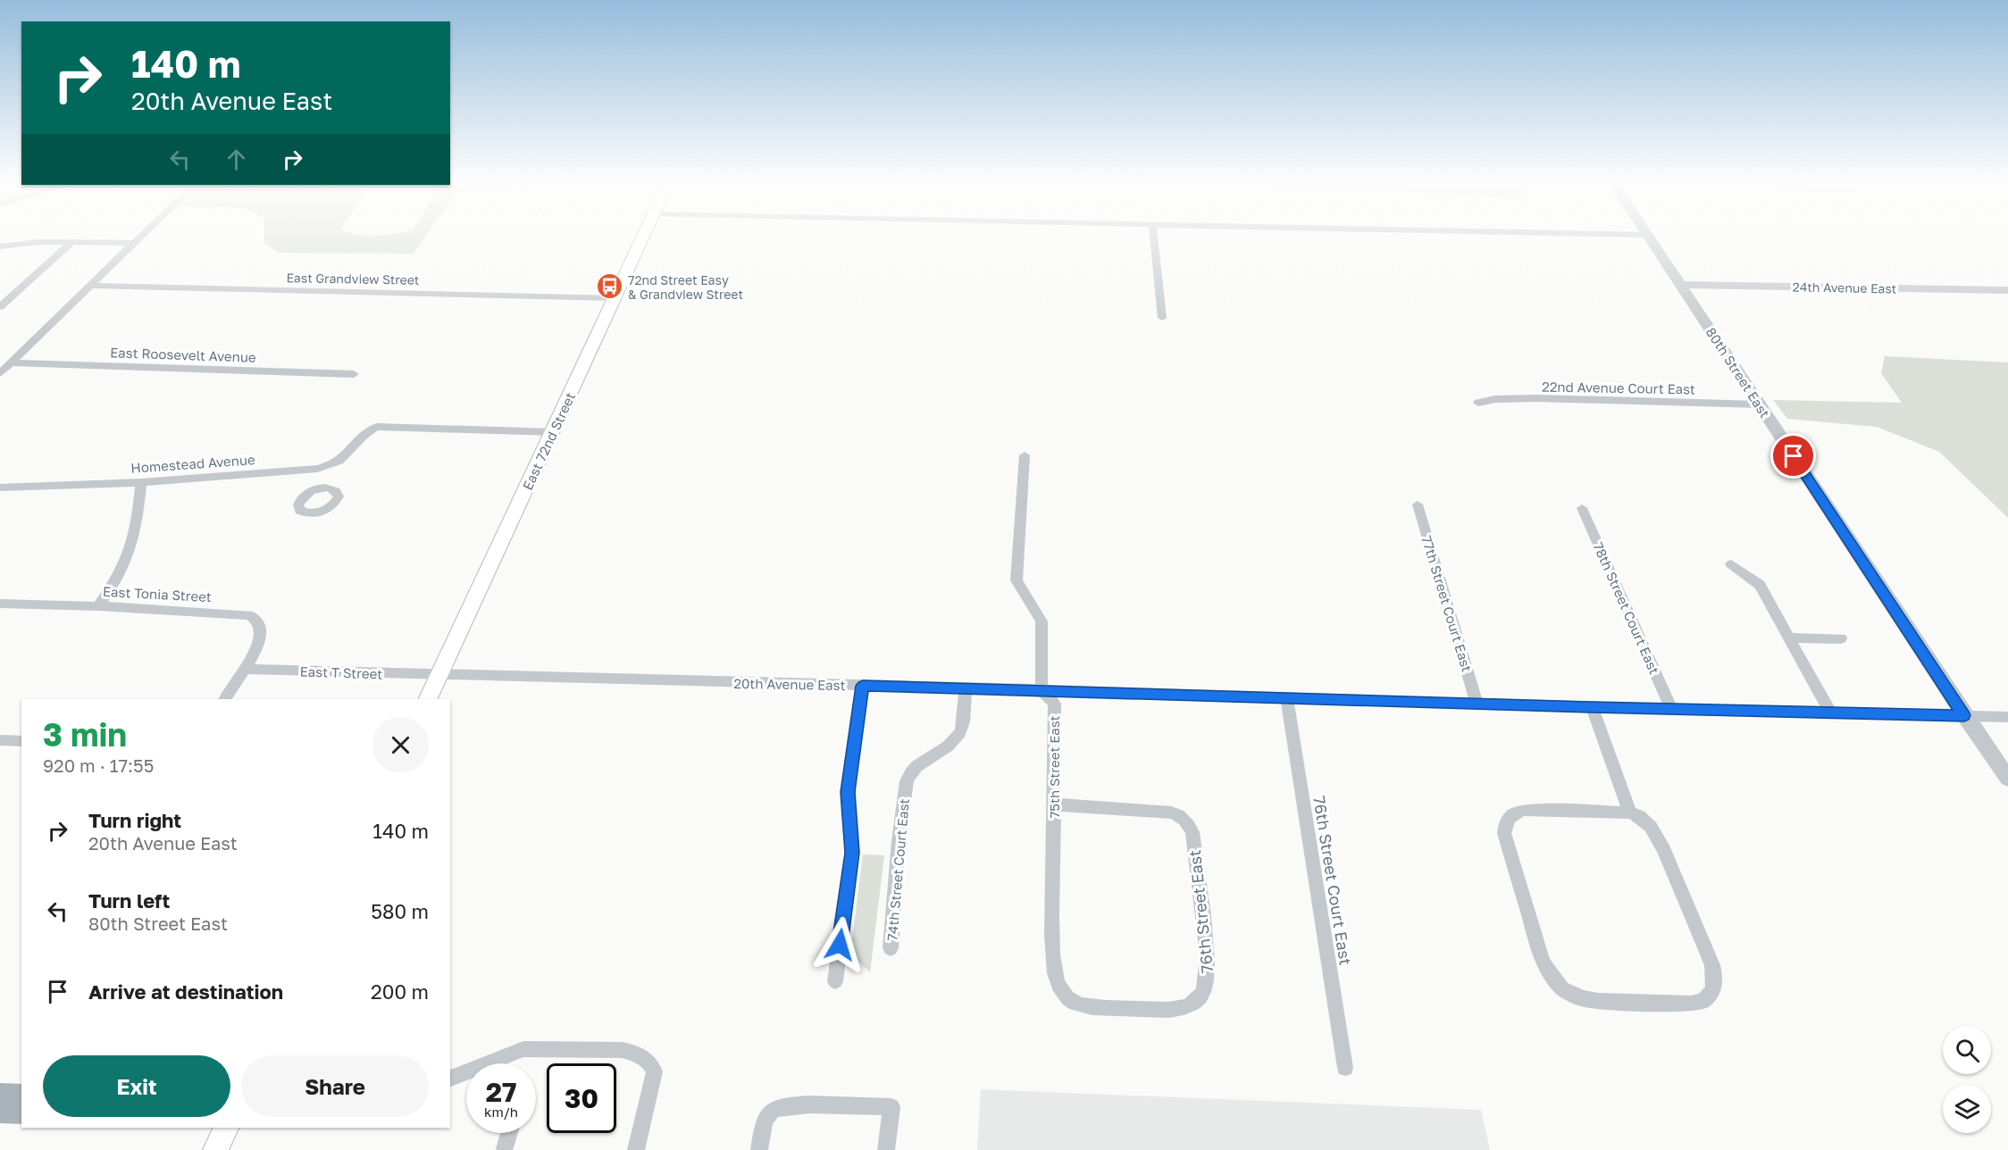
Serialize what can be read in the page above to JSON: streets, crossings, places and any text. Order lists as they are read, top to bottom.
{
  "streets": {
    "main road": ["East 72nd Street"],
    "street": [
      "East Grandview Street",
      "24th Avenue East",
      "East Roosevelt Avenue",
      "80th Street East",
      "22nd Avenue Court East",
      "Homestead Avenue",
      "East Tonia Street",
      "77th Street Court East",
      "78th Street Court East",
      "East T Street",
      "20th Avenue East",
      "75th Street East",
      "74th Street Court East",
      "76th Street Court East",
      "76th Street East"
    ]
  },
  "crossings": [
    ["East Grandview Street", "East 72nd Street"],
    ["24th Avenue East", "80th Street East"],
    ["80th Street East", "22nd Avenue Court East"],
    ["80th Street East", "20th Avenue East"],
    ["East 72nd Street", "Homestead Avenue"],
    ["East 72nd Street", "East T Street"],
    ["East 72nd Street", "20th Avenue East"],
    ["East Tonia Street", "East T Street"],
    ["77th Street Court East", "20th Avenue East"],
    ["78th Street Court East", "20th Avenue East"],
    ["East T Street", "20th Avenue East"],
    ["20th Avenue East", "75th Street East"],
    ["20th Avenue East", "74th Street Court East"],
    ["20th Avenue East", "76th Street Court East"],
    ["75th Street East", "76th Street East"]
  ],
  "places": {
    "bus stop": ["72nd Street Easy & Grandview Street"]
  },
  "page": {
    "turn": ["140 m", "20th Avenue East"],
    "heading": ["3 min", "920 m · 17:55"],
    "list": [
      {
        "name": "Turn right",
        "note": "20th Avenue East",
        "value": "140 m"
      },
      {
        "name": "Turn left",
        "note": "80th Street East",
        "value": "580 m"
      },
      {
        "name": "Arrive at destination",
        "value": "200 m"
      }
    ],
    "buttons": ["Exit", "Share"],
    "speed": "27 km/h",
    "limit": "30"
  }
}
